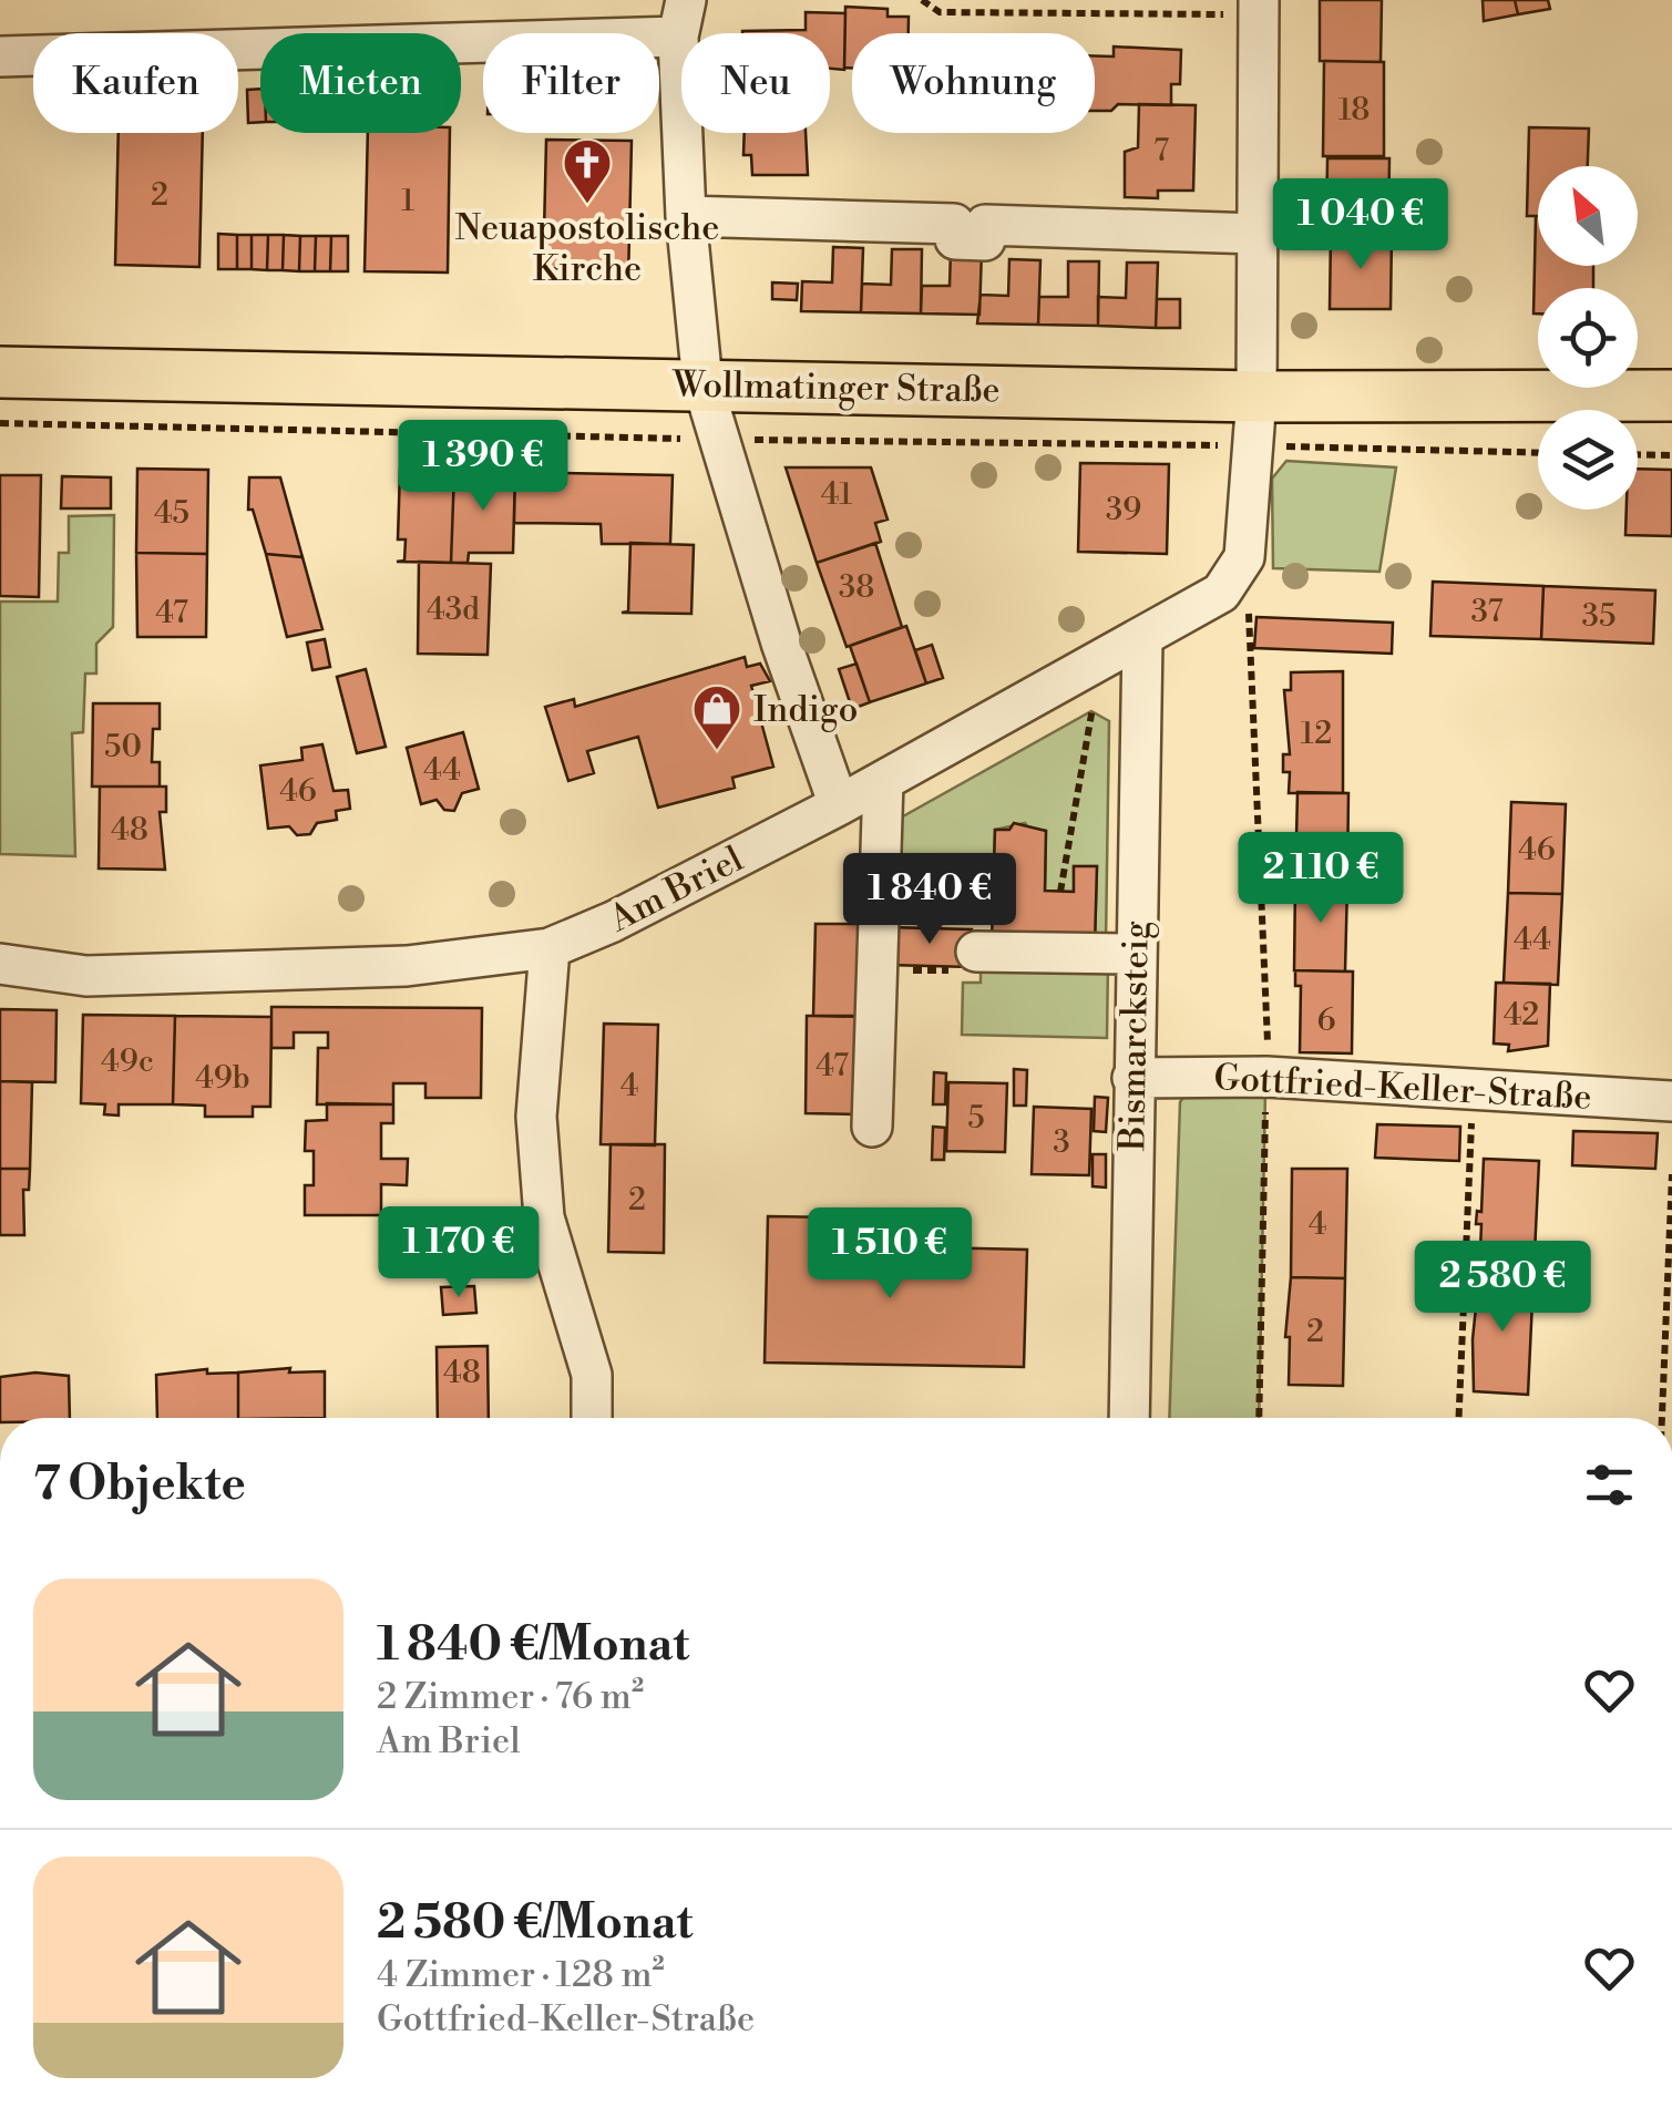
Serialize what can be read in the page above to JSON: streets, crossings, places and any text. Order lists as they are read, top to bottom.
{
  "streets": {
    "main road": ["Wollmatinger Straße"],
    "street": ["Am Briel", "Bismarcksteig", "Gottfried-Keller-Straße"]
  },
  "crossings": [
    ["Wollmatinger Straße", "Am Briel"],
    ["Am Briel", "Bismarcksteig"],
    ["Bismarcksteig", "Gottfried-Keller-Straße"]
  ],
  "places": {
    "church": ["Neuapostolische Kirche"],
    "shop": ["Indigo"]
  },
  "house_numbers": [
    "18",
    "7",
    "2",
    "1",
    "41",
    "39",
    "45",
    "38",
    "43d",
    "37",
    "47",
    "35",
    "12",
    "50",
    "44",
    "46",
    "48",
    "46",
    "44",
    "42",
    "6",
    "49c",
    "47",
    "49b",
    "4",
    "5",
    "3",
    "2",
    "4",
    "2",
    "48"
  ],
  "north": "top left",
  "page": {
    "chip": [
      "Kaufen",
      "Mieten",
      "Filter",
      "Neu",
      "Wohnung"
    ],
    "price": [
      "1 040 €",
      "1 390 €",
      "2 110 €",
      "1 840 €",
      "1 170 €",
      "1 510 €",
      "2 580 €"
    ],
    "heading": "7 Objekte",
    "list": [
      {
        "name": "1 840 €/Monat",
        "note": "2 Zimmer · 76 m² · Am Briel"
      },
      {
        "name": "2 580 €/Monat",
        "note": "4 Zimmer · 128 m² · Gottfried-Keller-Straße"
      }
    ]
  }
}
